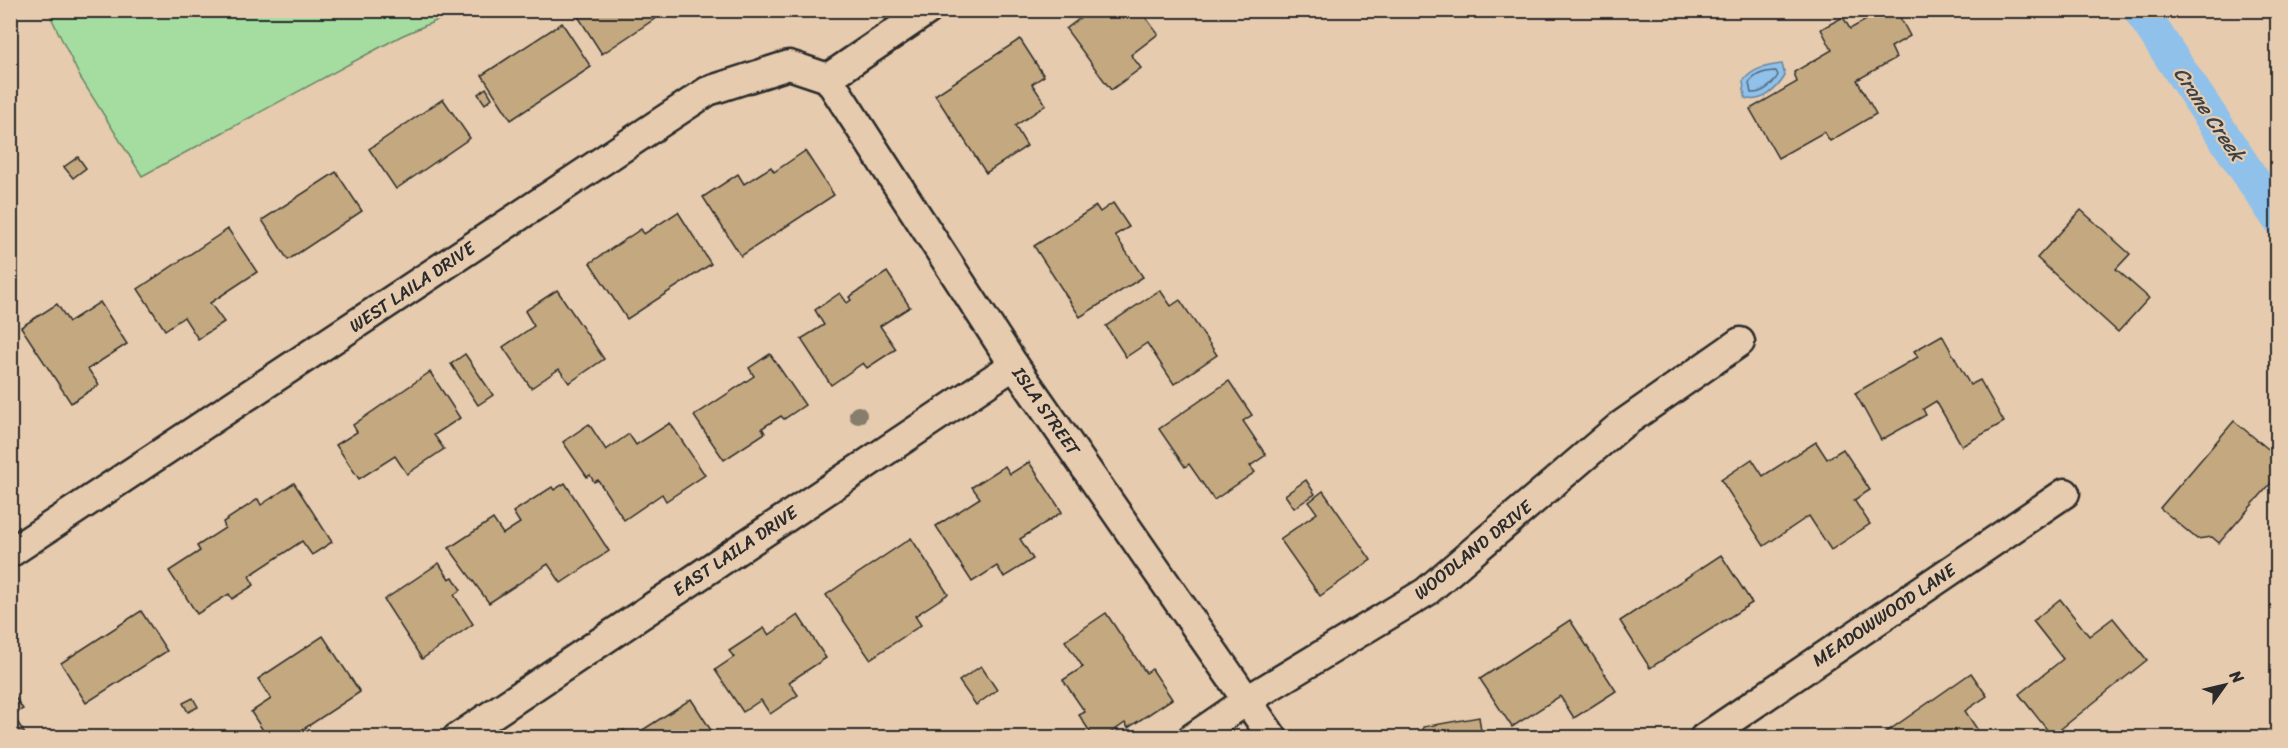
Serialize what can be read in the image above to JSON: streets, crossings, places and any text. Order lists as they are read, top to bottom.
{
  "streets": {
    "street": [
      "WEST LAILA DRIVE",
      "ISLA STREET",
      "WOODLAND DRIVE",
      "EAST LAILA DRIVE",
      "MEADOWWOOD LANE"
    ]
  },
  "crossings": [
    ["WEST LAILA DRIVE", "ISLA STREET"],
    ["ISLA STREET", "WOODLAND DRIVE"],
    ["ISLA STREET", "EAST LAILA DRIVE"]
  ],
  "water": ["Crane Creek"],
  "north": "top right"
}
